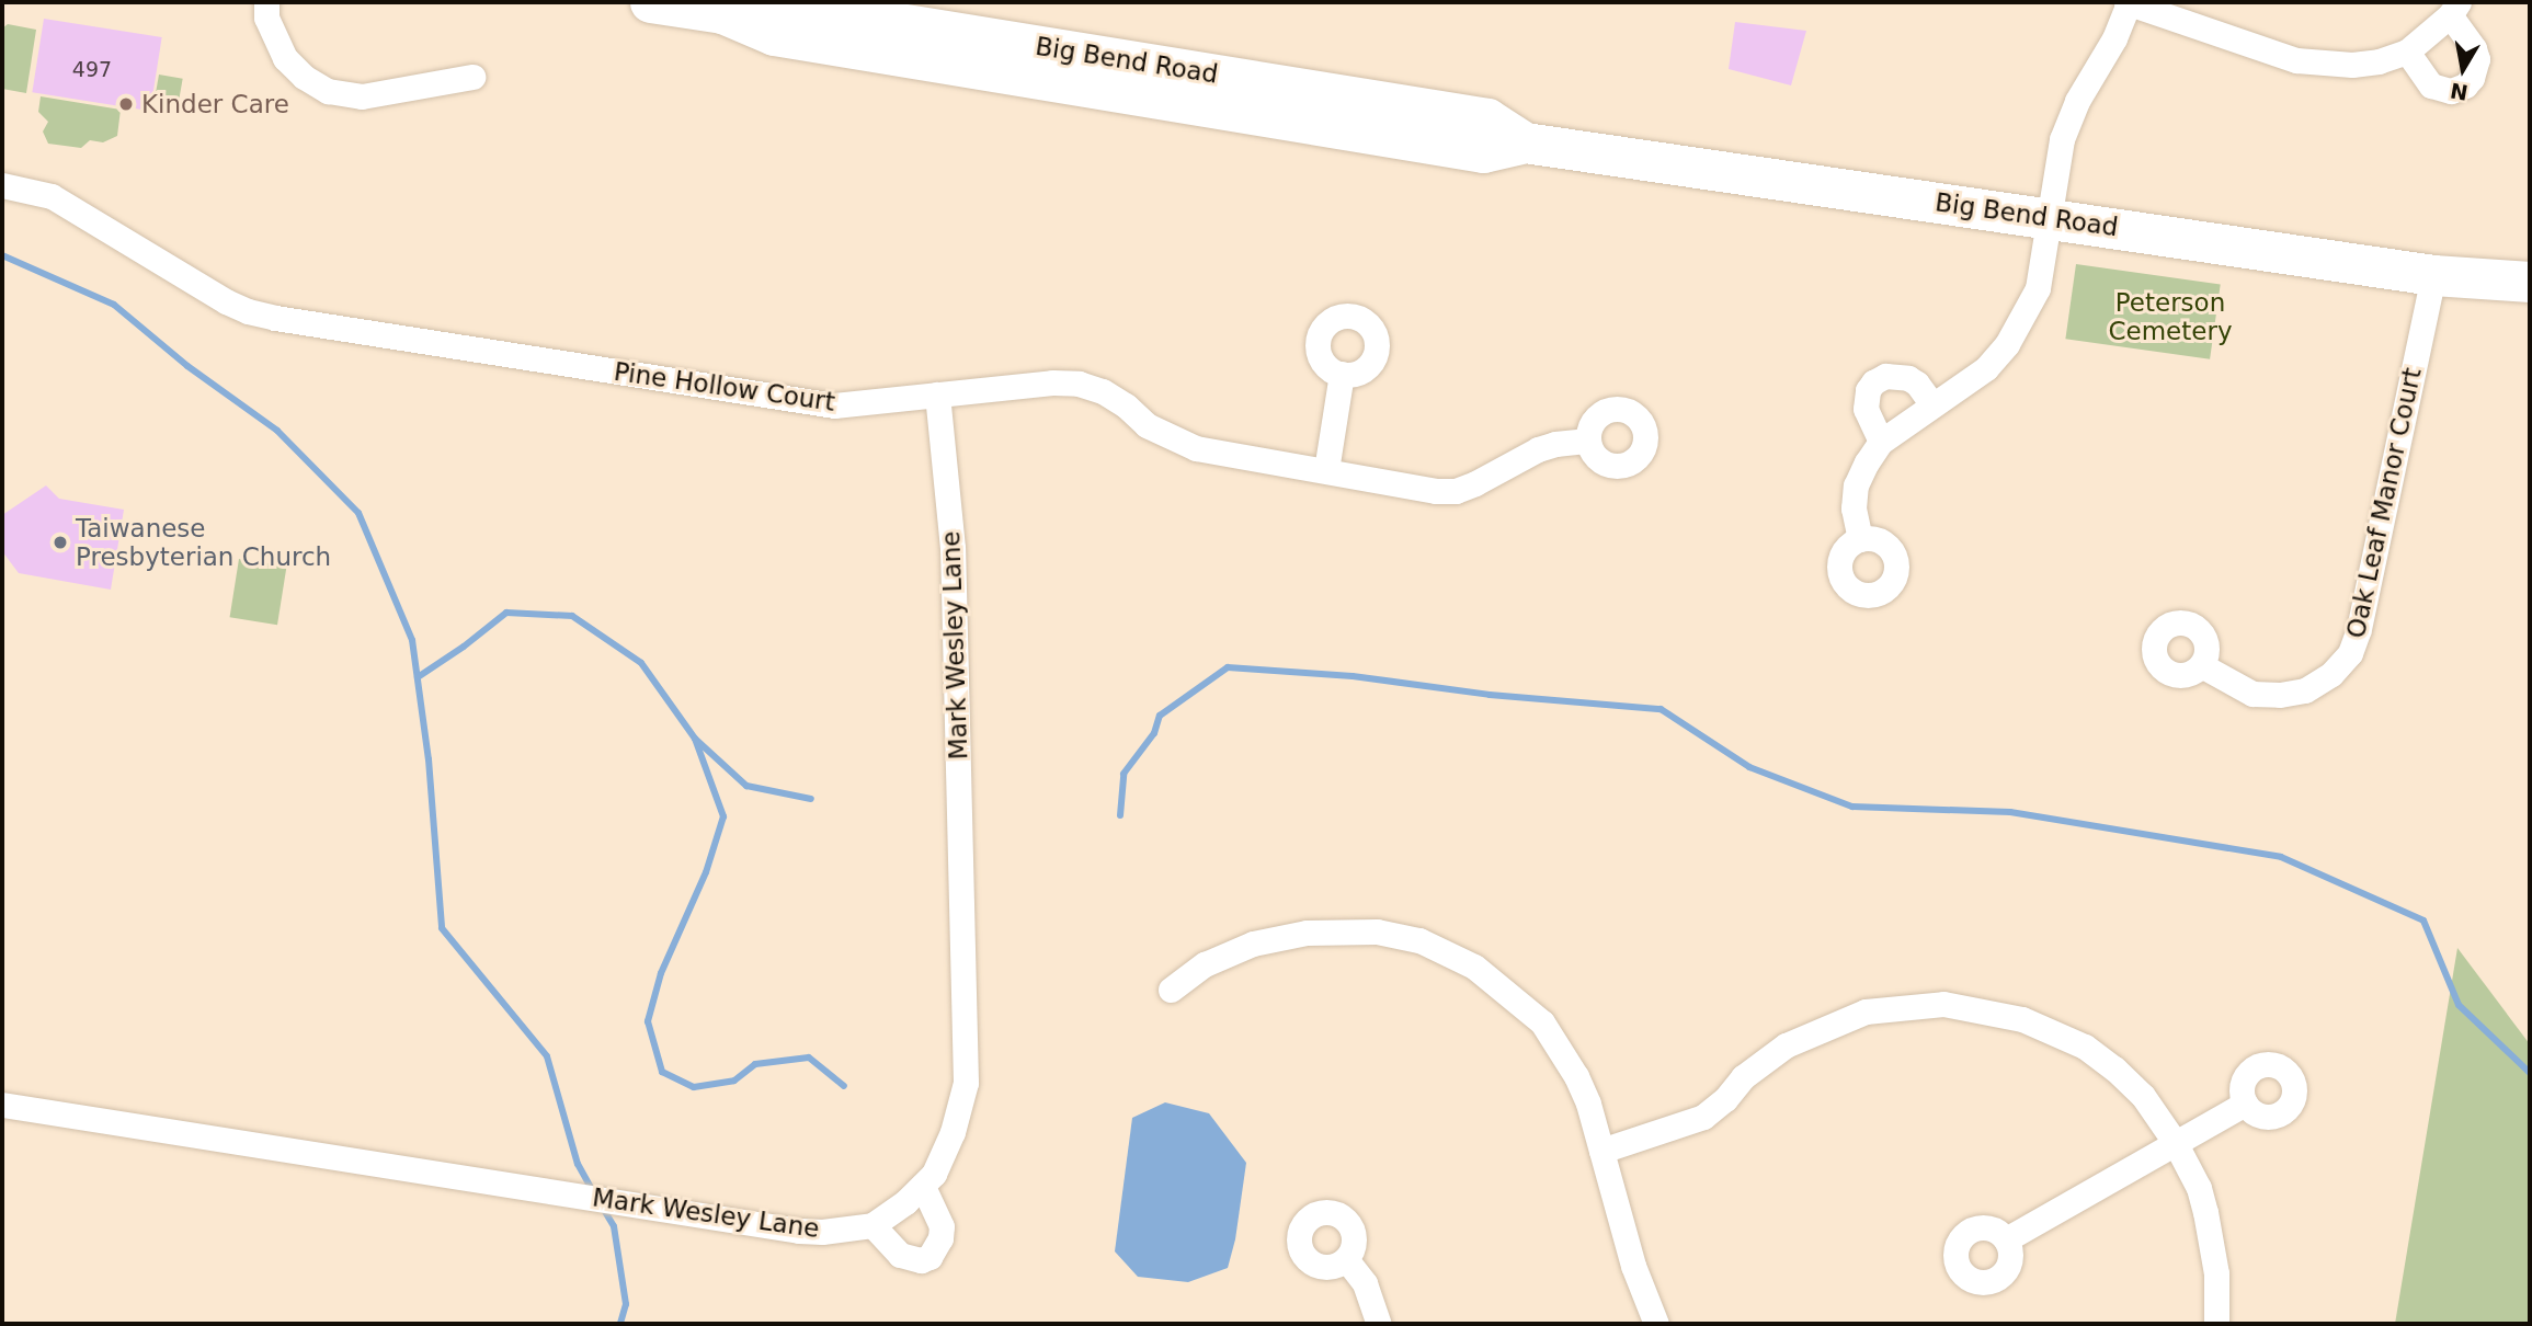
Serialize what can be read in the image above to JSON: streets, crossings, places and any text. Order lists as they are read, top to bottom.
{
  "streets": {
    "main road": ["Big Bend Road"],
    "street": ["Pine Hollow Court", "Oak Leaf Manor Court", "Mark Wesley Lane"]
  },
  "crossings": [
    ["Big Bend Road", "Oak Leaf Manor Court"],
    ["Pine Hollow Court", "Mark Wesley Lane"]
  ],
  "parks": ["Peterson Cemetery"],
  "places": ["Kinder Care", "Taiwanese Presbyterian Church"],
  "house_numbers": ["497"],
  "north": "bottom"
}
